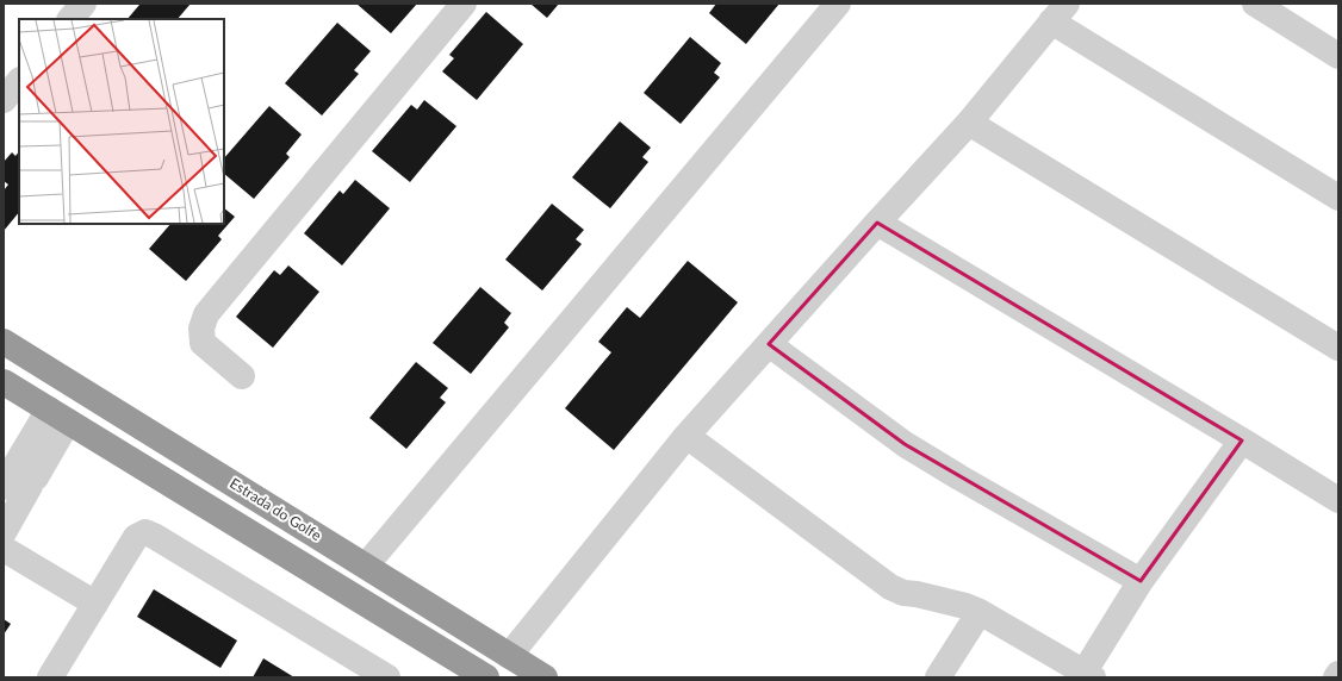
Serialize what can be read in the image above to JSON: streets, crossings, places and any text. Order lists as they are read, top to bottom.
{
  "streets": {
    "highway": ["Estrada do Golfe"]
  }
}
